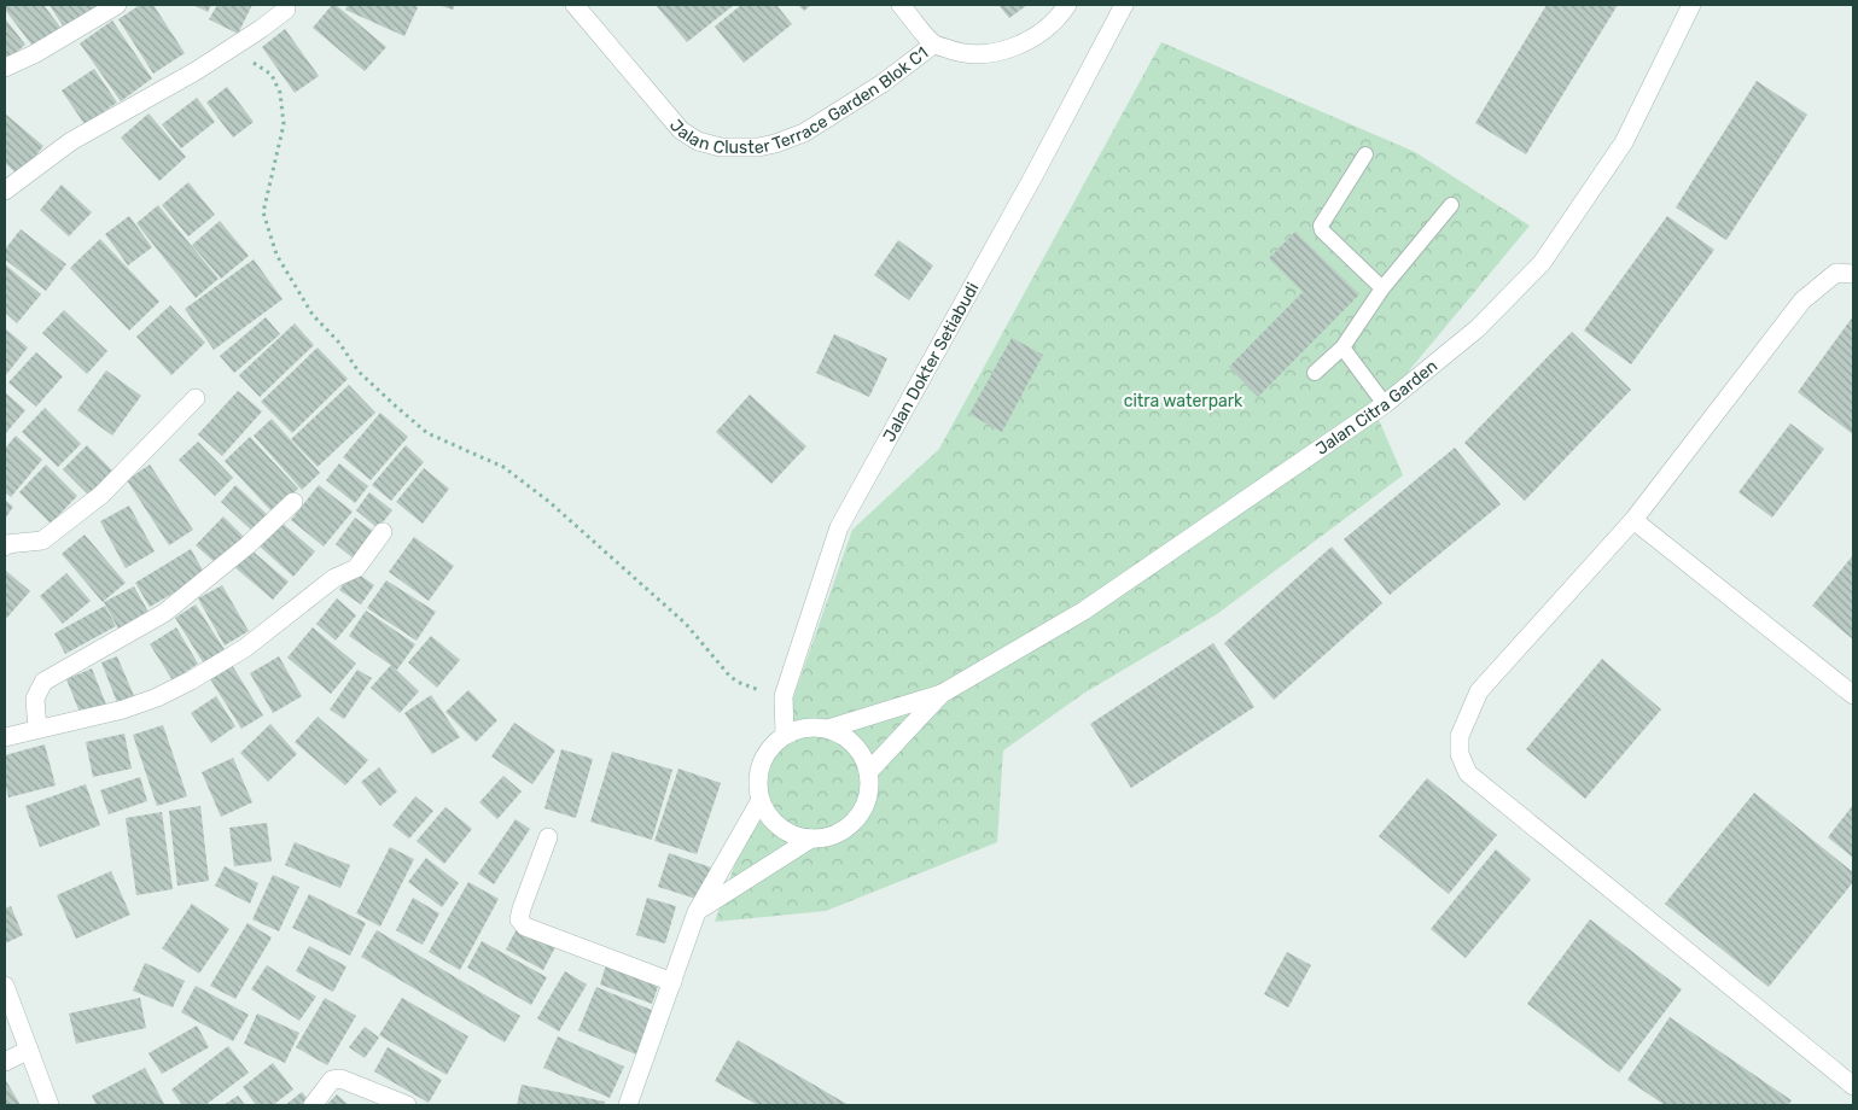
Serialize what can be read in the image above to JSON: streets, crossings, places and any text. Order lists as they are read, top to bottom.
{
  "streets": {
    "street": ["Jalan Cluster Terrace Garden Blok C1", "Jalan Dokter Setiabudi", "Jalan Citra Garden"]
  },
  "crossings": [
    ["Jalan Dokter Setiabudi", "Jalan Citra Garden"]
  ],
  "parks": ["citra waterpark"]
}
